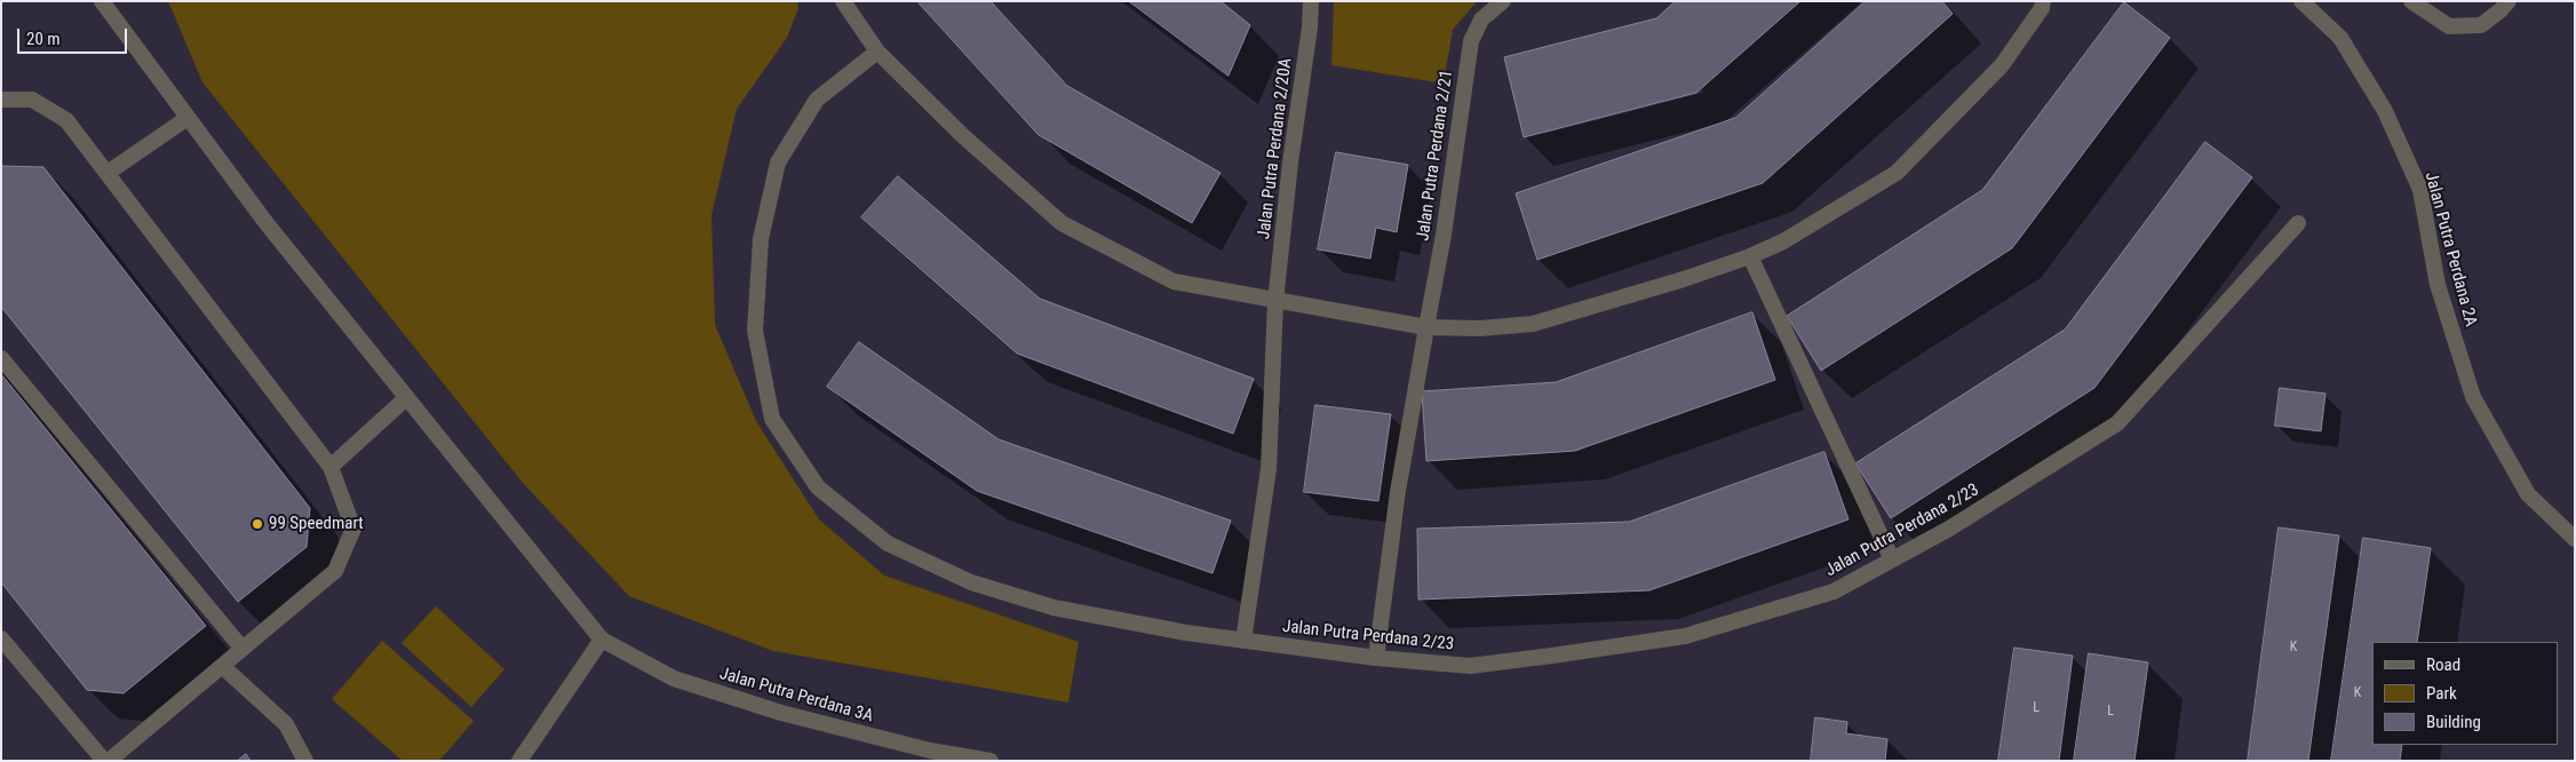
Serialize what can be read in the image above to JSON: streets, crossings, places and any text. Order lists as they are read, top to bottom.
{
  "streets": {
    "street": [
      "Jalan Putra Perdana 2/20A",
      "Jalan Putra Perdana 2/21",
      "Jalan Putra Perdana 2A",
      "Jalan Putra Perdana 2/23",
      "Jalan Putra Perdana 3A"
    ]
  },
  "crossings": [
    ["Jalan Putra Perdana 2/20A", "Jalan Putra Perdana 2/23"],
    ["Jalan Putra Perdana 2/21", "Jalan Putra Perdana 2/23"]
  ],
  "places": ["99 Speedmart"],
  "house_numbers": [
    "K",
    "K",
    "L",
    "L"
  ],
  "legend": ["Road", "Park", "Building"],
  "scale_bar": "20 m"
}
